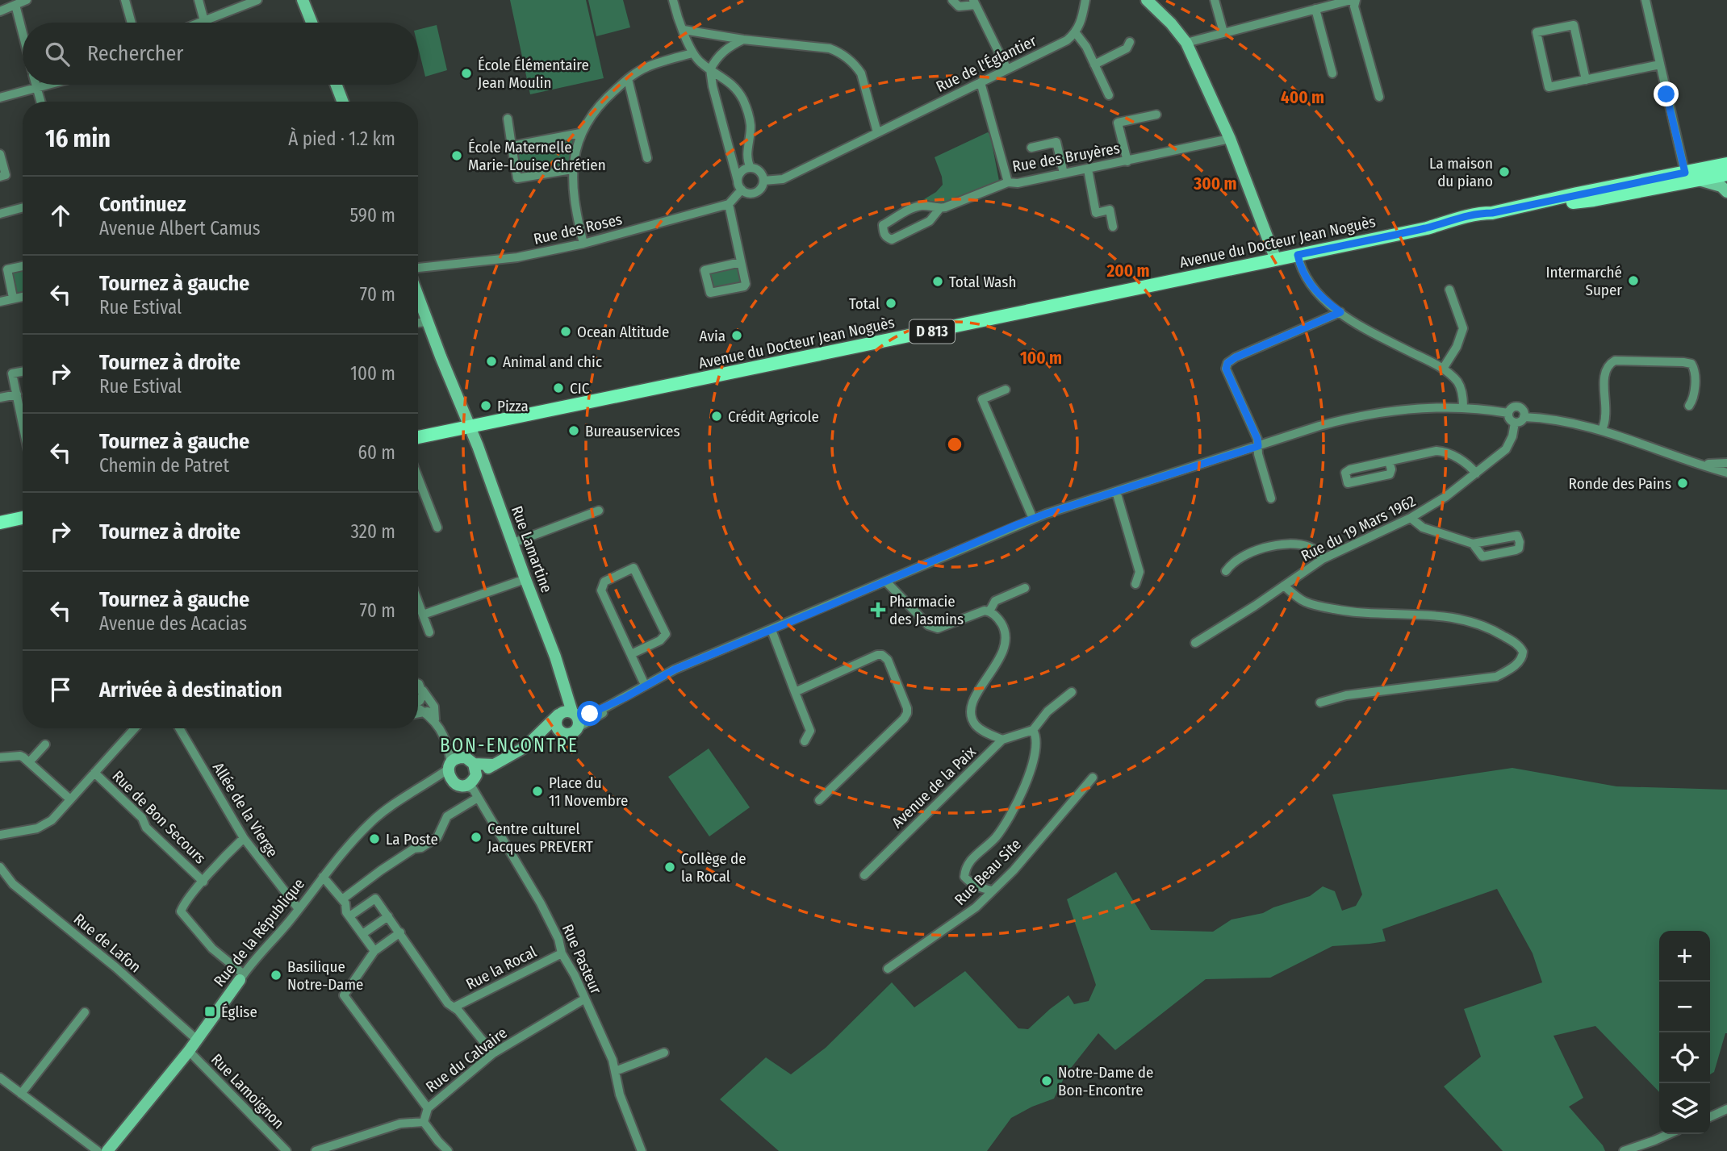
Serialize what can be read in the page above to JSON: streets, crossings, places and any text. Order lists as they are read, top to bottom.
{
  "streets": {
    "main road": ["Avenue du Docteur Jean Noguès", "D 813"],
    "street": [
      "Rue de l'Églantier",
      "Rue des Bruyères",
      "Rue des Roses",
      "Rue du 19 Mars 1962",
      "Rue Lamartine",
      "Avenue de la Paix",
      "Allée de la Vierge",
      "Rue de Bon Secours",
      "Rue Beau Site",
      "Rue de la République",
      "Rue de Lafon",
      "Rue Pasteur",
      "Rue la Rocal",
      "Rue du Calvaire",
      "Rue Lamoignon"
    ]
  },
  "crossings": [
    ["Rue de l'Églantier", "Rue des Bruyères"],
    ["Avenue du Docteur Jean Noguès", "Rue Lamartine"],
    ["Allée de la Vierge", "Rue de la République"],
    ["Rue de la République", "Rue de Lafon"],
    ["Rue de la République", "Rue Lamoignon"],
    ["Rue Pasteur", "Rue la Rocal"],
    ["Rue Pasteur", "Rue du Calvaire"]
  ],
  "districts": ["BON-ENCONTRE"],
  "places": {
    "other": [
      "École Élémentaire Jean Moulin",
      "École Maternelle Marie-Louise Chrétien",
      "La maison du piano",
      "Intermarché Super",
      "Total Wash",
      "Total",
      "Ocean Altitude",
      "Avia",
      "Animal and chic",
      "CIC",
      "Pizza",
      "Crédit Agricole",
      "Bureauservices",
      "Ronde des Pains",
      "Place du 11 Novembre",
      "Centre culturel Jacques PREVERT",
      "La Poste",
      "Collège de la Rocal",
      "Basilique Notre-Dame",
      "Notre-Dame de Bon-Encontre"
    ],
    "health": ["Pharmacie des Jasmins"],
    "transit": ["Église"]
  },
  "page": {
    "search": "Rechercher",
    "heading": ["16 min", "À pied · 1.2 km"],
    "list": [
      ["Continuez", "Avenue Albert Camus", "590 m"],
      ["Tournez à gauche", "Rue Estival", "70 m"],
      ["Tournez à droite", "Rue Estival", "100 m"],
      ["Tournez à gauche", "Chemin de Patret", "60 m"],
      ["Tournez à droite", "320 m"],
      ["Tournez à gauche", "Avenue des Acacias", "70 m"],
      "Arrivée à destination"
    ],
    "map_buttons": ["+", "−"]
  },
  "rings": [
    "400 m",
    "300 m",
    "200 m",
    "100 m"
  ]
}
